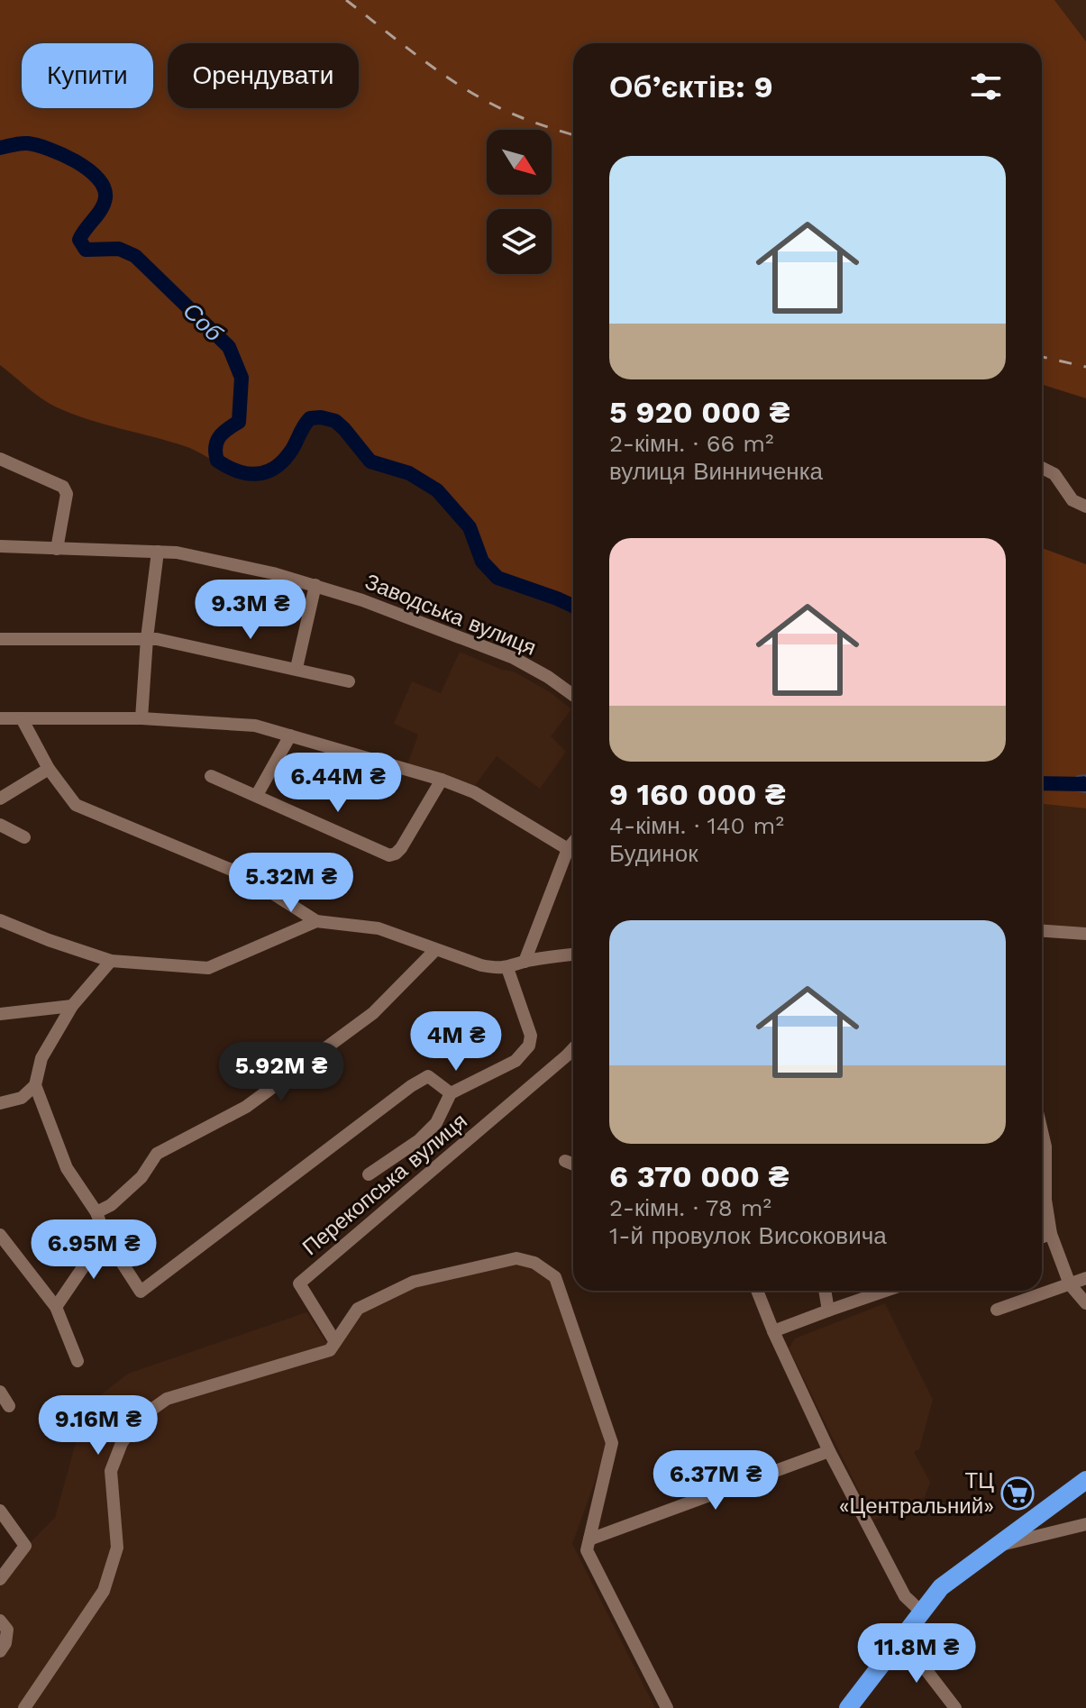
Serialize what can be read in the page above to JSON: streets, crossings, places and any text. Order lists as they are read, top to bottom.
{
  "streets": {
    "street": ["Заводська вулиця", "Перекопська вулиця"]
  },
  "water": ["Соб"],
  "places": {
    "supermarket": ["ТЦ «Центральний»"]
  },
  "north": "bottom right",
  "page": {
    "chip": ["Купити", "Орендувати"],
    "heading": "Об’єктів: 9",
    "list": [
      {
        "name": "5 920 000 ₴",
        "note": "2-кімн. · 66 m² · вулиця Винниченка"
      },
      {
        "name": "9 160 000 ₴",
        "note": "4-кімн. · 140 m² · Будинок"
      },
      {
        "name": "6 370 000 ₴",
        "note": "2-кімн. · 78 m² · 1-й провулок Високовича"
      }
    ],
    "price": [
      "9.3M ₴",
      "6.44M ₴",
      "5.32M ₴",
      "4M ₴",
      "5.92M ₴",
      "6.95M ₴",
      "9.16M ₴",
      "6.37M ₴",
      "11.8M ₴"
    ]
  }
}
